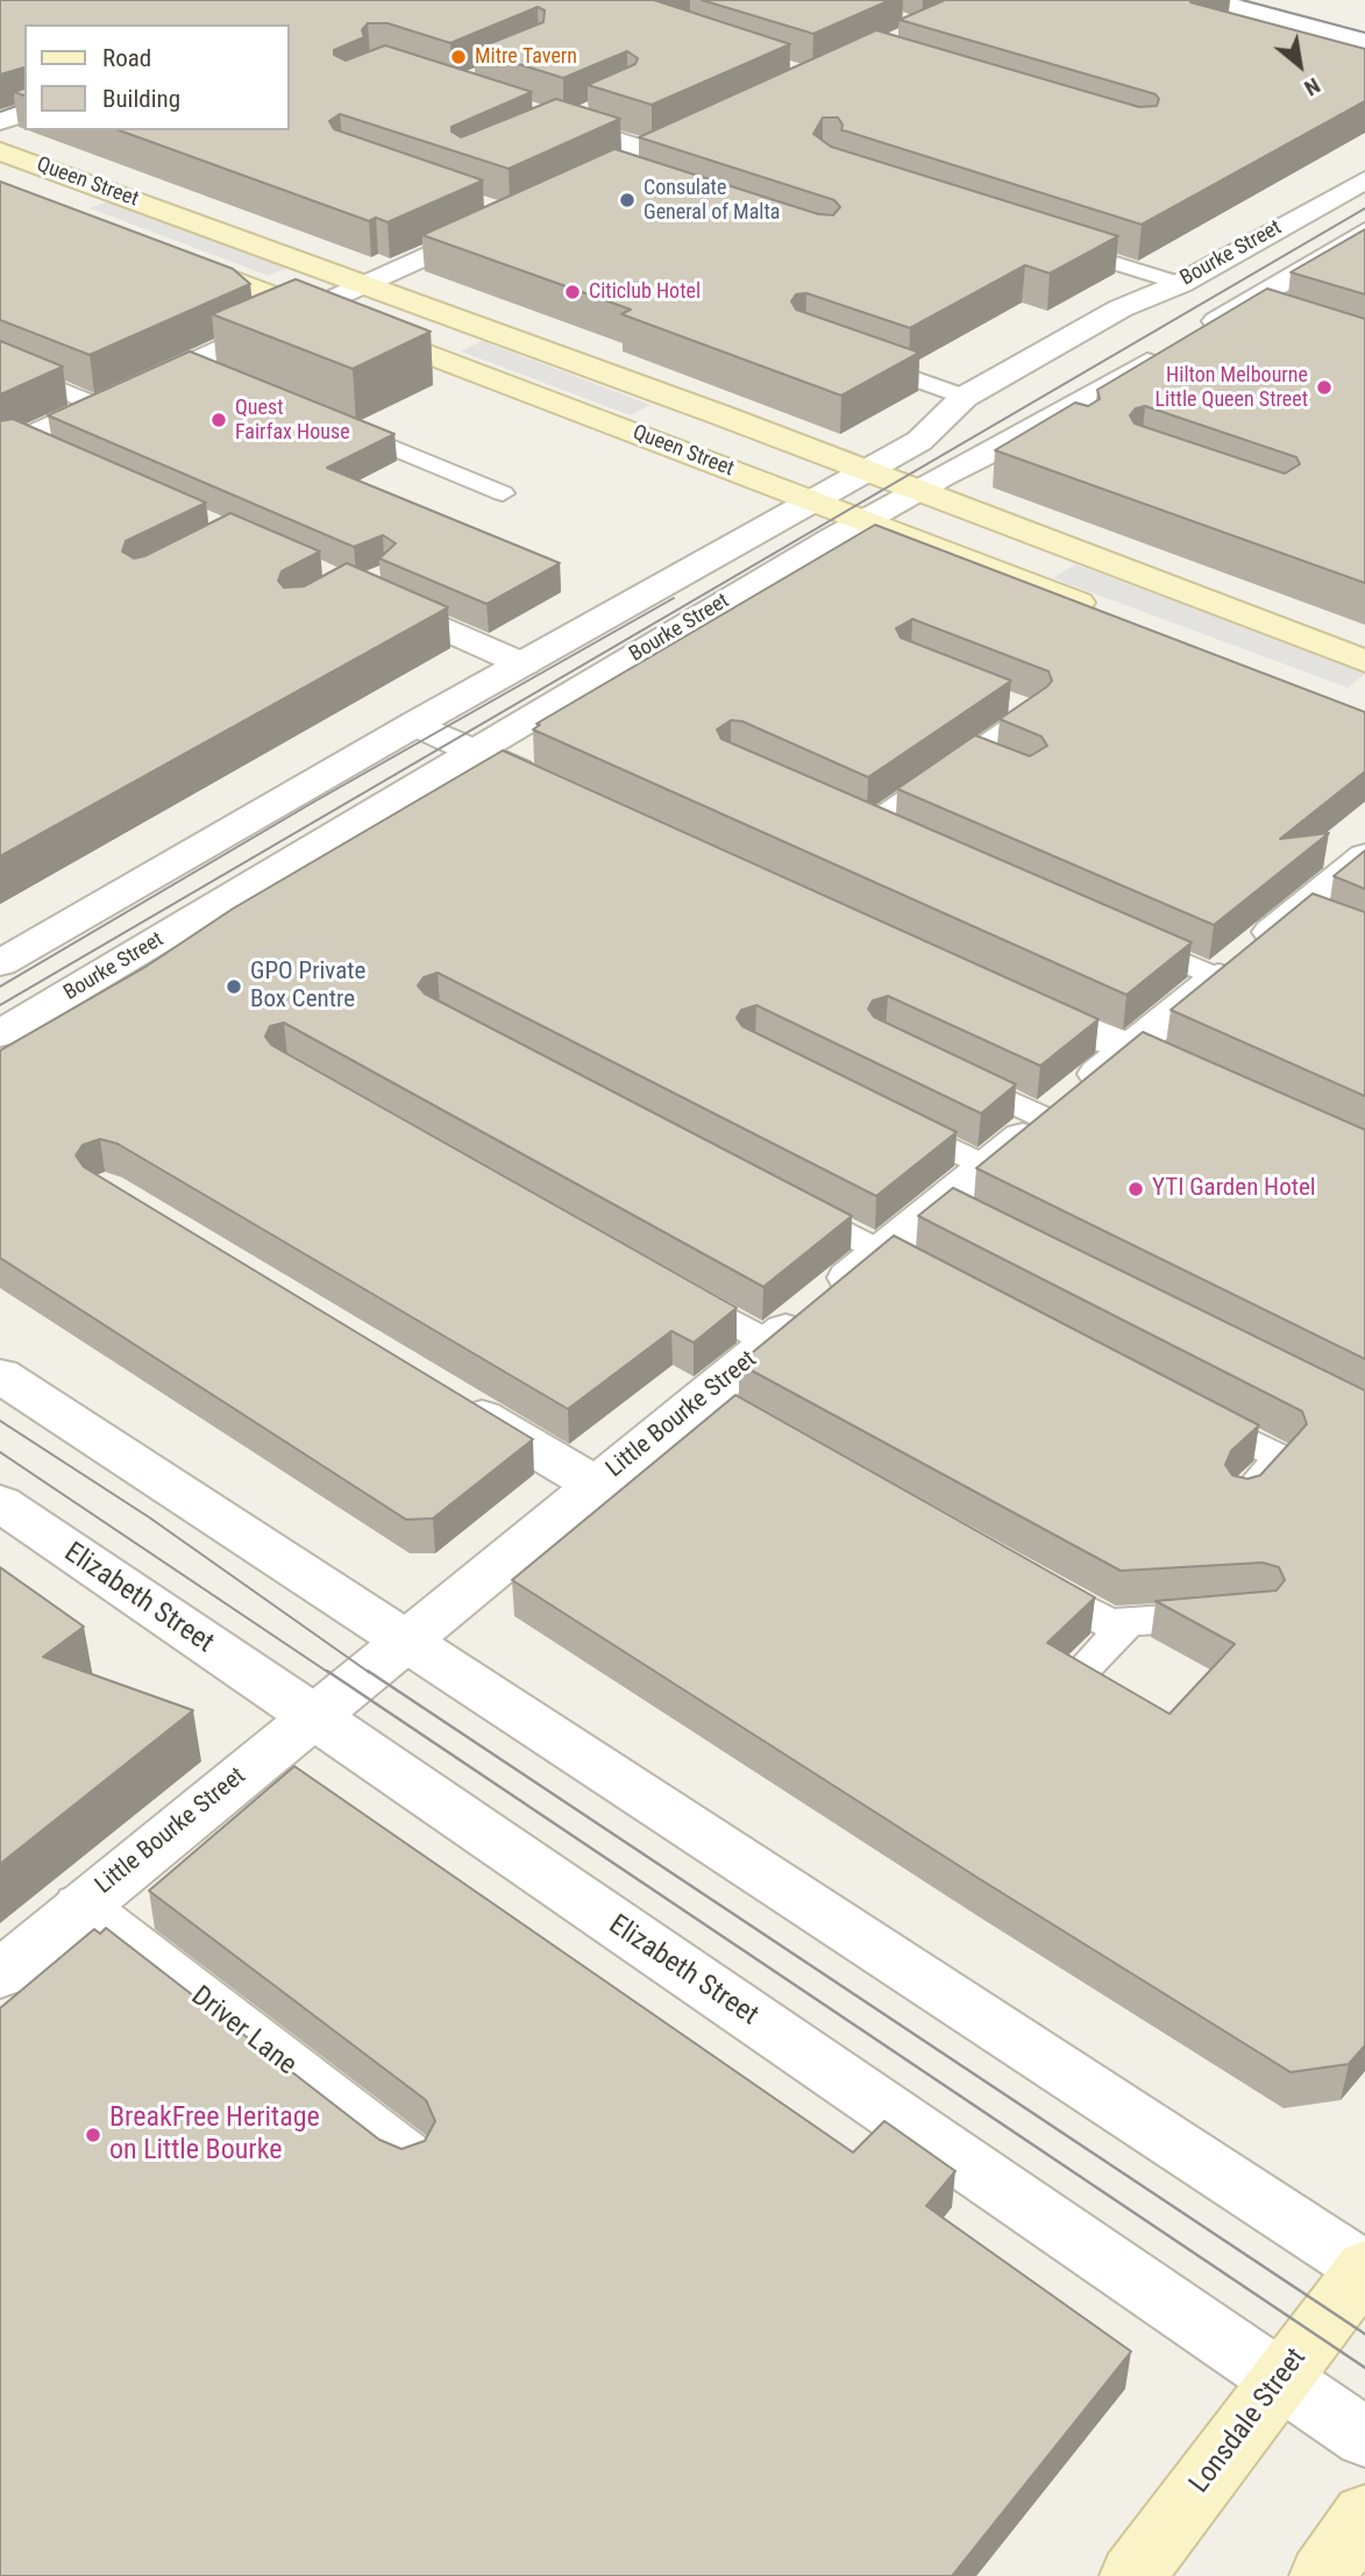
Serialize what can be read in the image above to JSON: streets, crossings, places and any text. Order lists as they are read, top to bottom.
{
  "streets": {
    "main road": ["Queen Street", "Lonsdale Street"],
    "street": [
      "Bourke Street",
      "Little Bourke Street",
      "Elizabeth Street",
      "Driver Lane"
    ]
  },
  "crossings": [
    ["Queen Street", "Bourke Street"],
    ["Little Bourke Street", "Elizabeth Street"],
    ["Little Bourke Street", "Driver Lane"],
    ["Elizabeth Street", "Lonsdale Street"]
  ],
  "places": [
    "Mitre Tavern",
    "Consulate General of Malta",
    "Citiclub Hotel",
    "Hilton Melbourne Little Queen Street",
    "Quest Fairfax House",
    "GPO Private Box Centre",
    "YTI Garden Hotel",
    "BreakFree Heritage on Little Bourke"
  ],
  "legend": ["Road", "Building"],
  "north": "bottom right"
}
